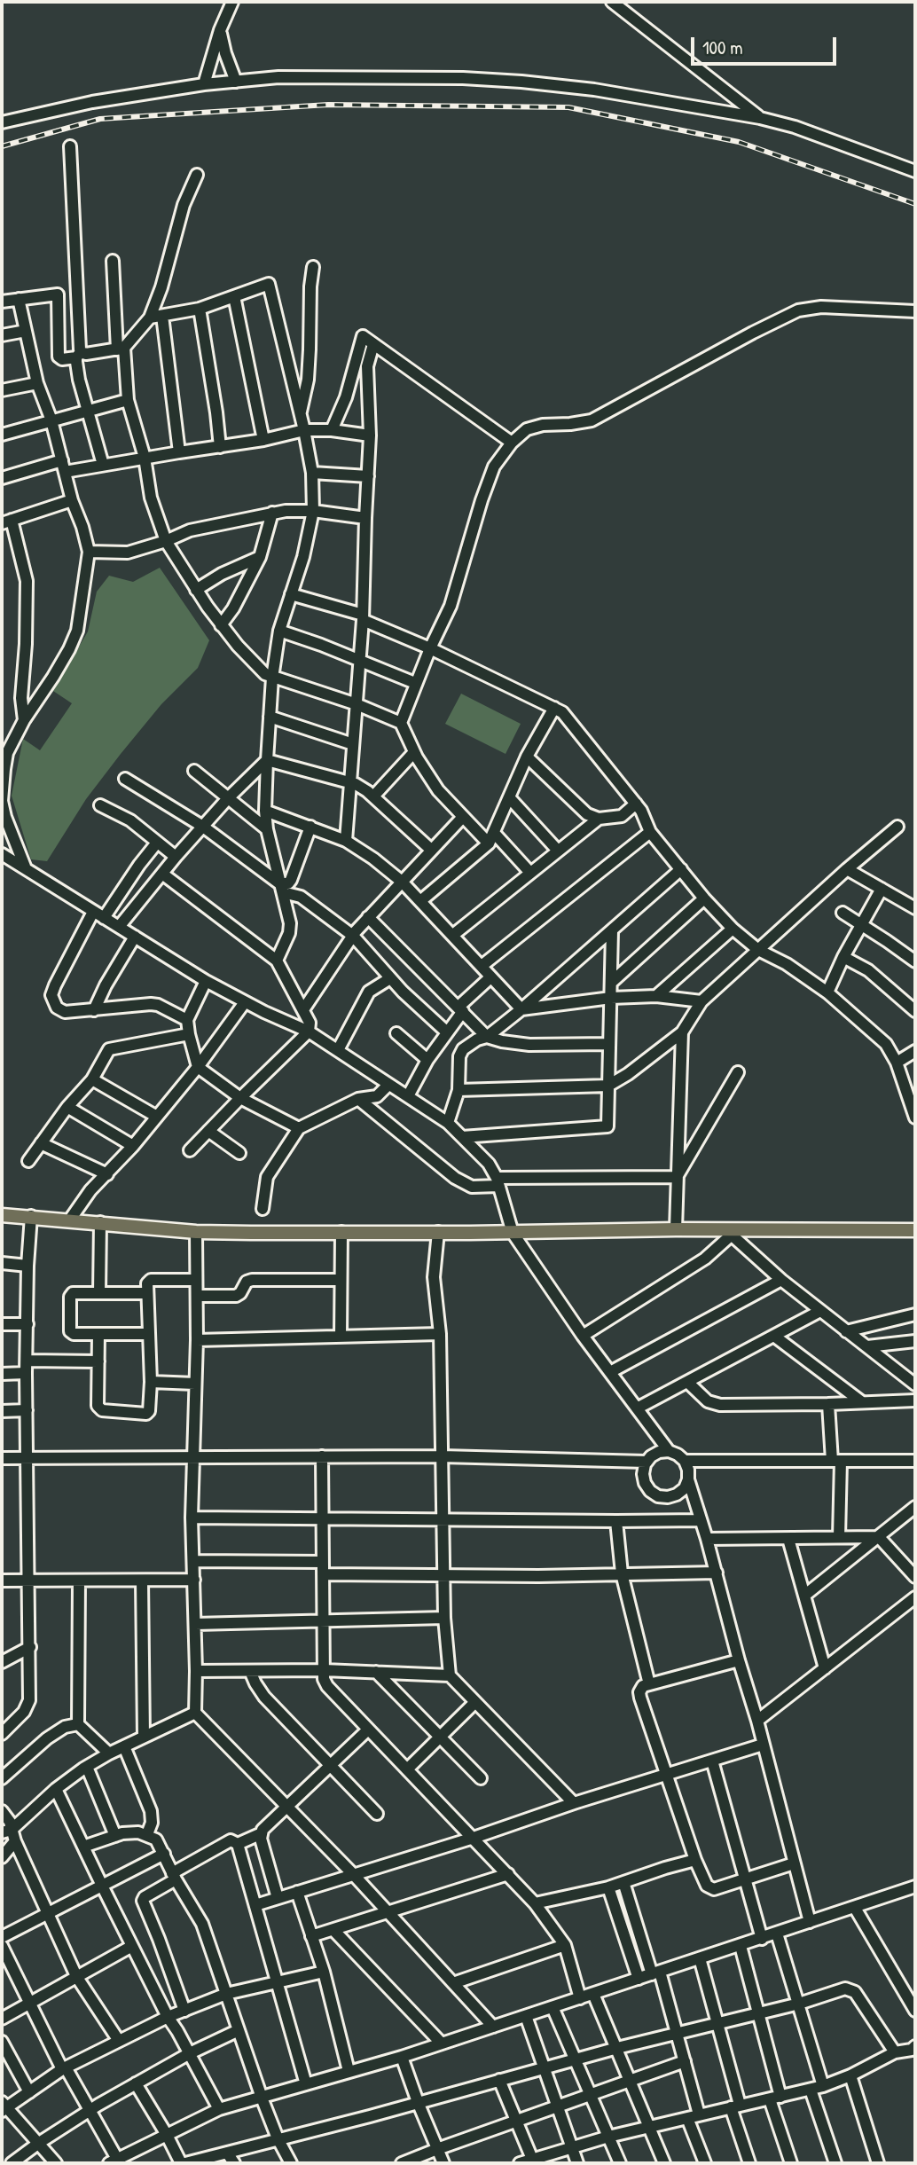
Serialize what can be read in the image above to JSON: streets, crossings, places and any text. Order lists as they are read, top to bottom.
{
  "scale_bar": "100 m"
}
